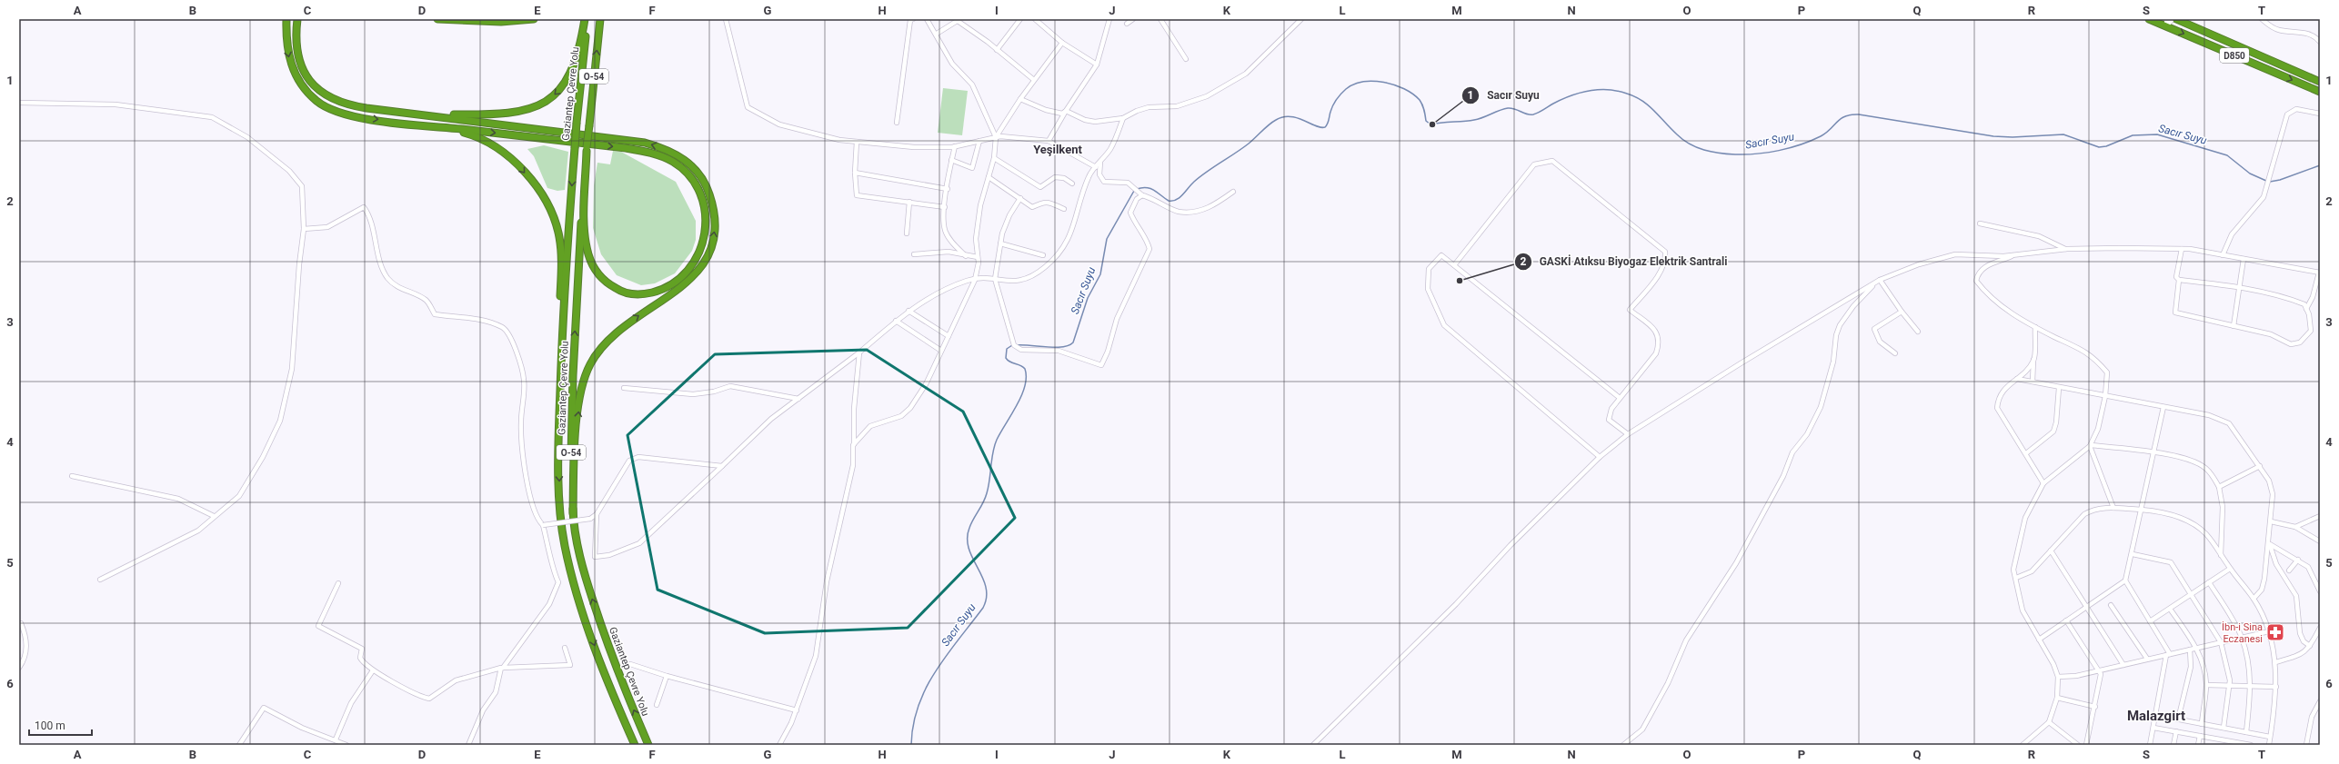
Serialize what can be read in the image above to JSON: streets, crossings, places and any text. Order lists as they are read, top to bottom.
{
  "streets": {
    "highway": ["D850", "O-54", "Gaziantep Çevre Yolu"]
  },
  "districts": ["Yeşilkent", "Malazgirt"],
  "water": ["Sacır Suyu"],
  "places": {
    "other": ["Sacır Suyu", "GASKİ Atıksu Biyogaz Elektrik Santrali"],
    "pharmacy": ["İbn-i Sina Eczanesi"]
  },
  "scale_bar": "100 m",
  "grid": {
    "columns": [
      "A",
      "B",
      "C",
      "D",
      "E",
      "F",
      "G",
      "H",
      "I",
      "J",
      "K",
      "L",
      "M",
      "N",
      "O",
      "P",
      "Q",
      "R",
      "S",
      "T"
    ],
    "rows": [
      "1",
      "2",
      "3",
      "4",
      "5",
      "6"
    ]
  }
}
